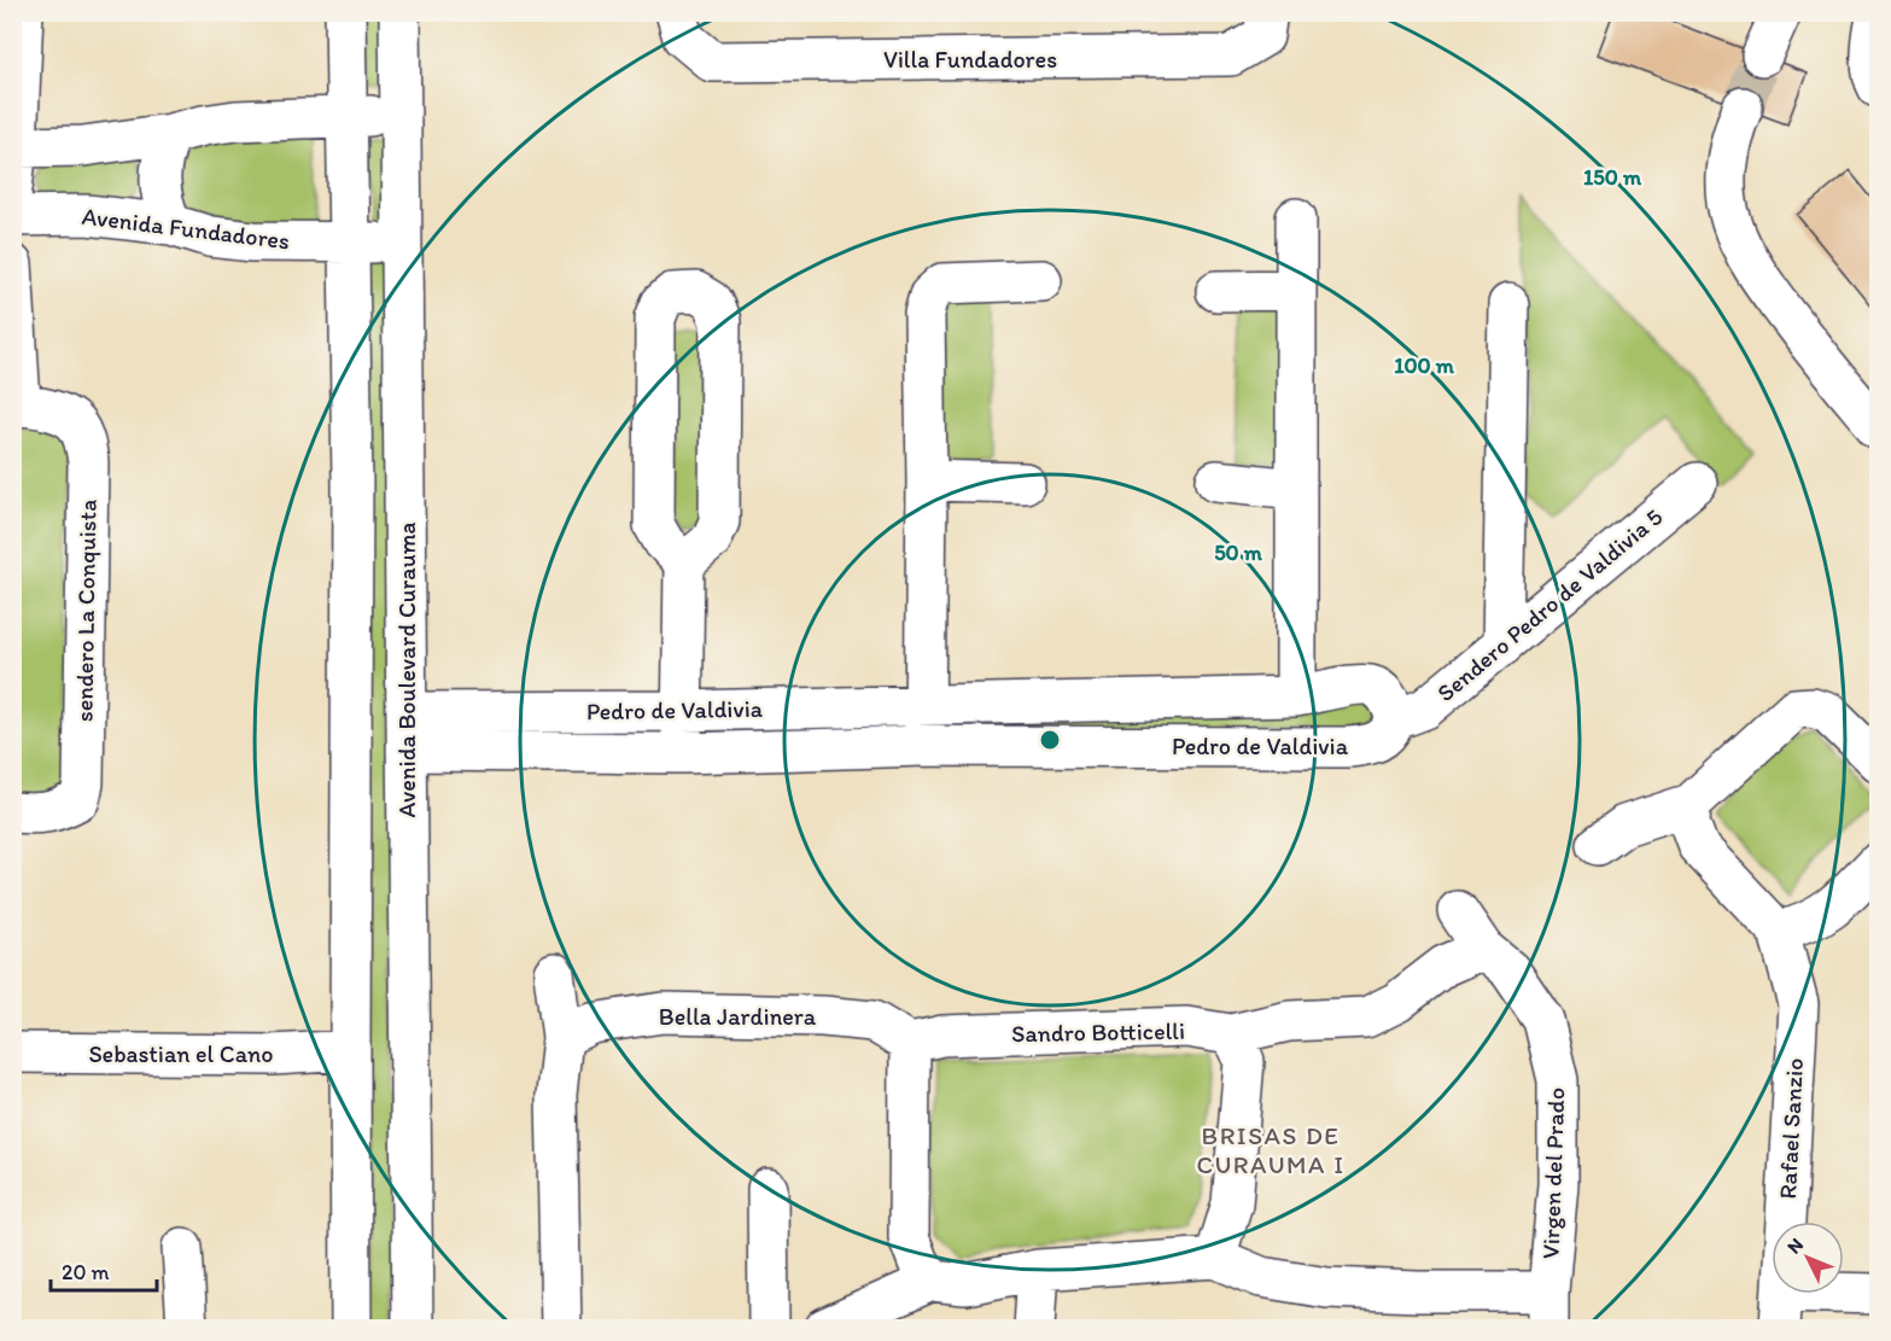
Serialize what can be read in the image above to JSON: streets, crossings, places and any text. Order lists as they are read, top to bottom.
{
  "streets": {
    "street": [
      "Villa Fundadores",
      "Avenida Fundadores",
      "Sendero Pedro de Valdivia 5",
      "sendero La Conquista",
      "Avenida Boulevard Curauma",
      "Pedro de Valdivia",
      "Bella Jardinera",
      "Sandro Botticelli",
      "Sebastian el Cano",
      "Rafael Sanzio",
      "Virgen del Prado"
    ]
  },
  "crossings": [
    ["Avenida Fundadores", "Avenida Boulevard Curauma"],
    ["Sendero Pedro de Valdivia 5", "Pedro de Valdivia"],
    ["Avenida Boulevard Curauma", "Pedro de Valdivia"],
    ["Bella Jardinera", "Sandro Botticelli"]
  ],
  "districts": ["BRISAS DE CURAUMA I"],
  "scale_bar": "20 m",
  "north": "top left",
  "rings": ["150 m", "100 m", "50 m"]
}
